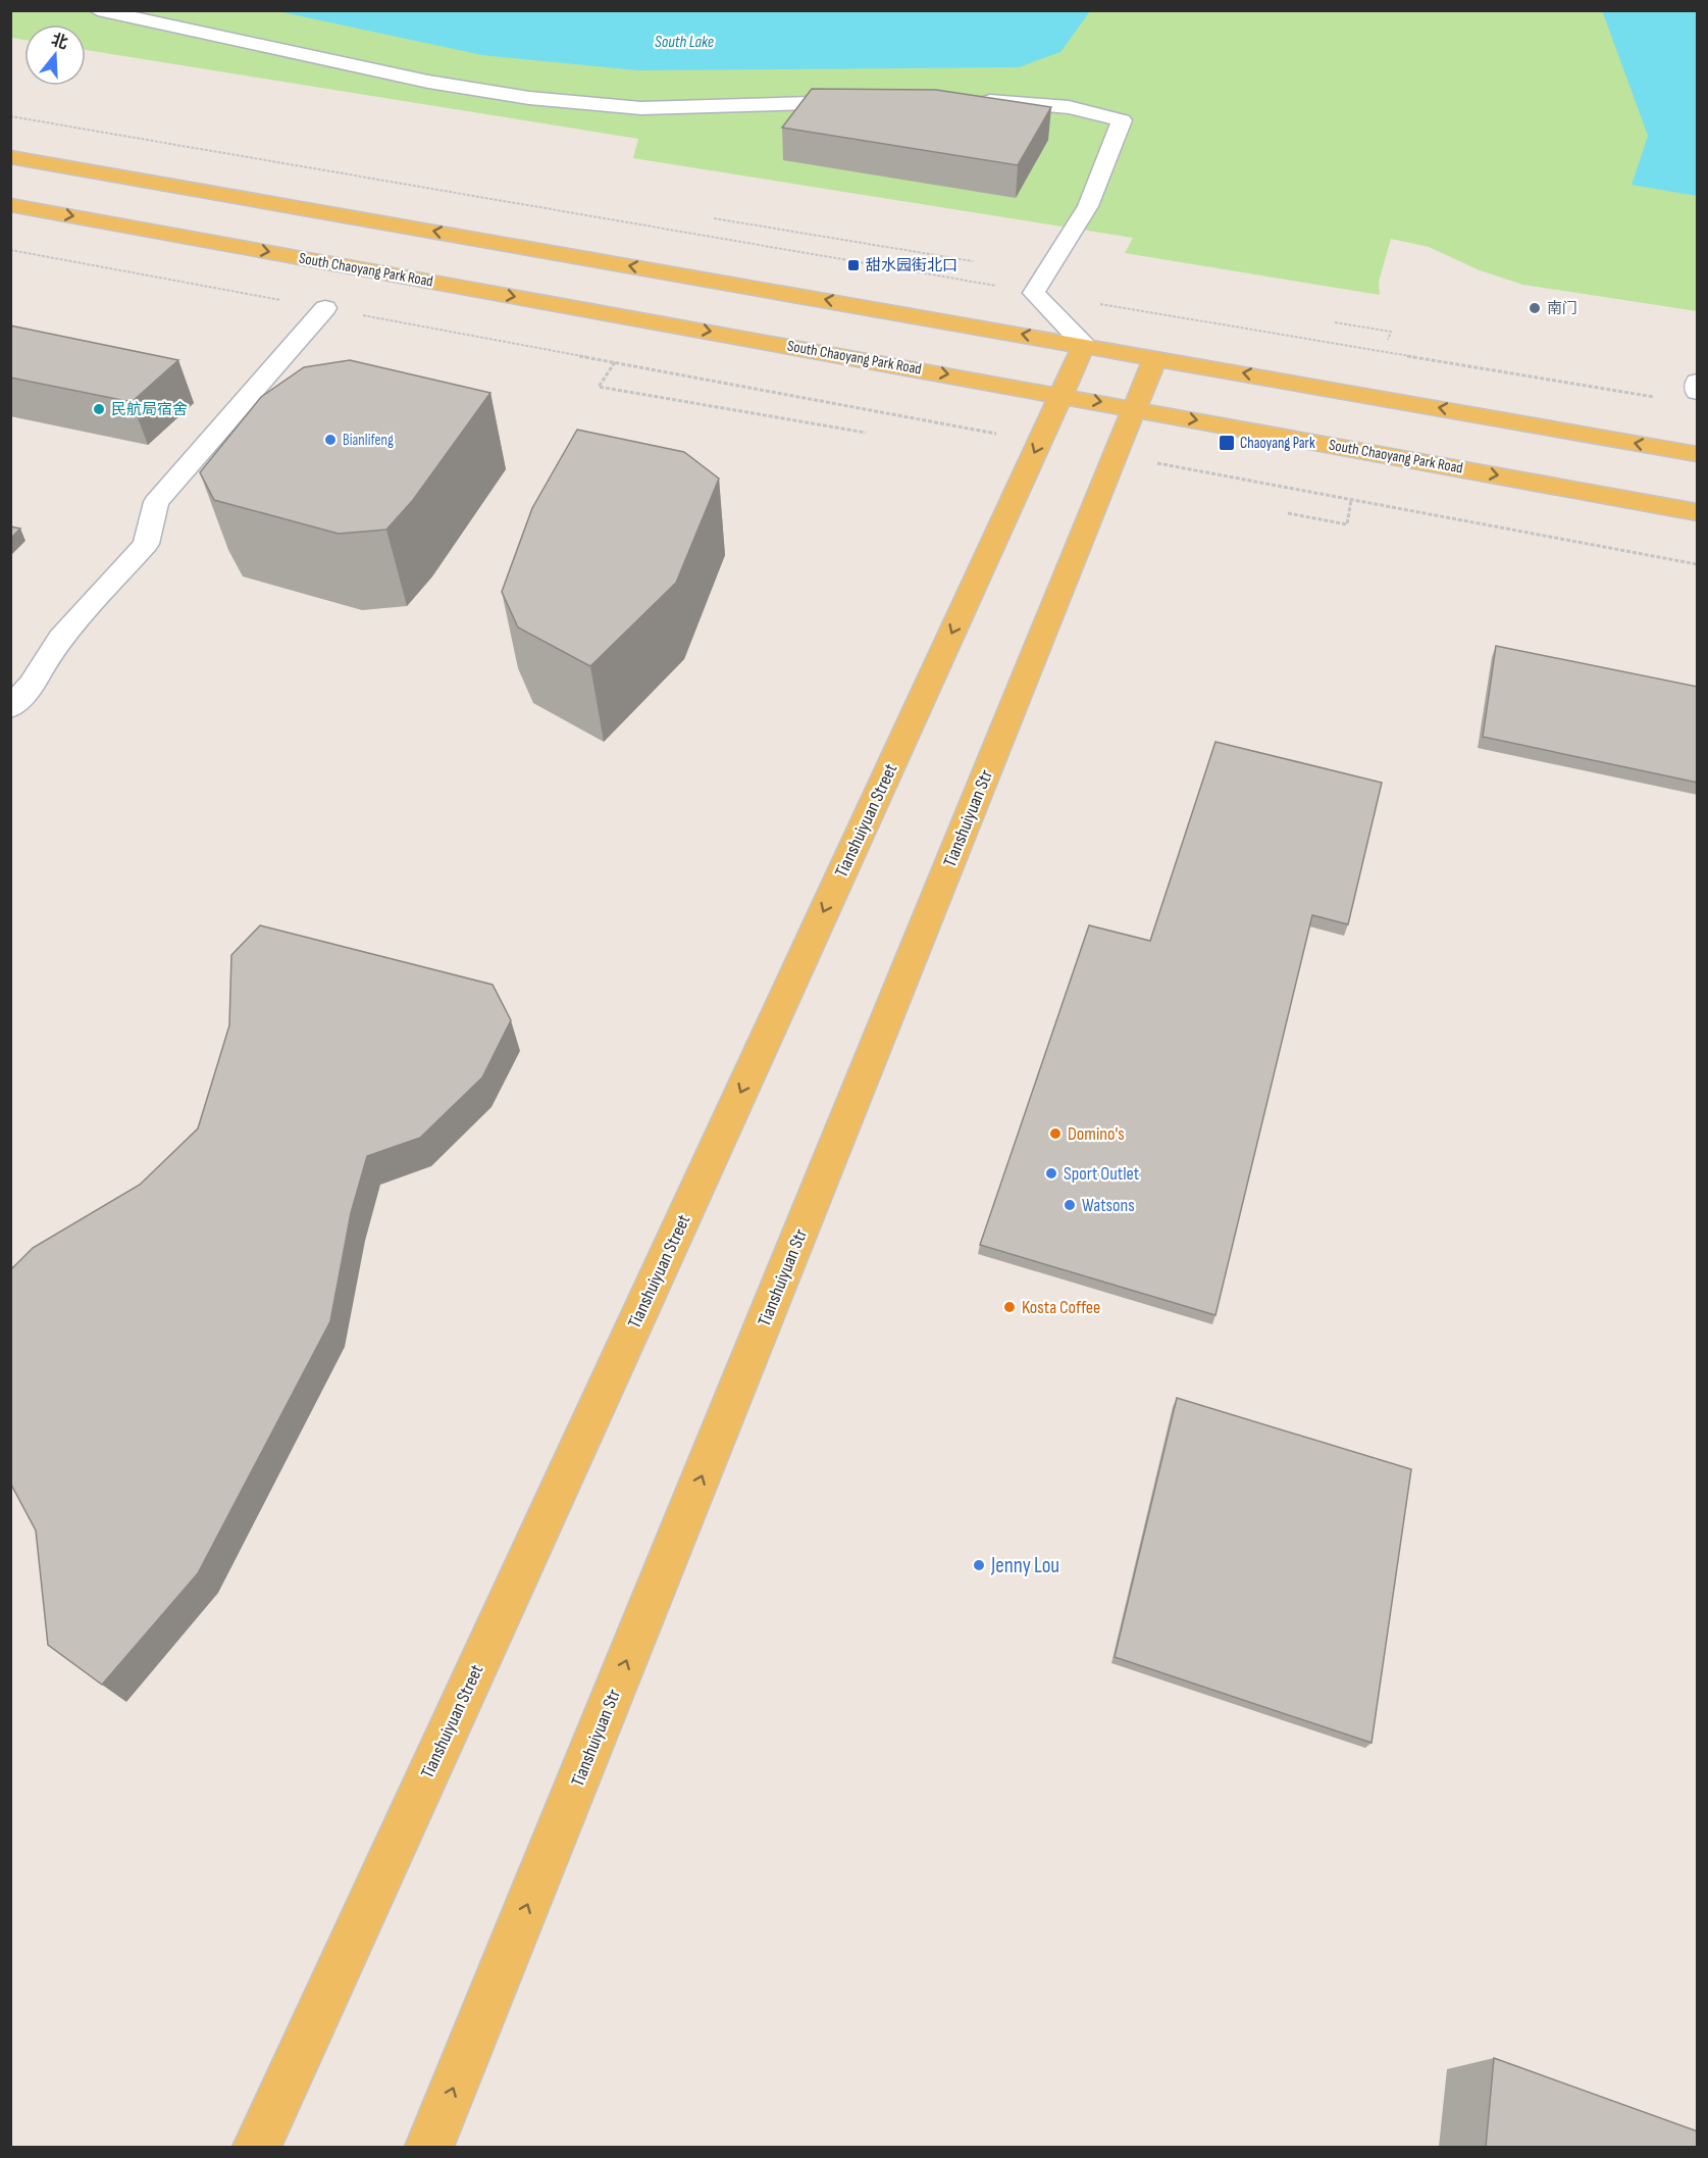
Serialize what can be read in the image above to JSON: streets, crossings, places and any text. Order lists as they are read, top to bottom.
{
  "streets": {
    "main road": ["South Chaoyang Park Road", "Tianshuiyuan Str", "Tianshuiyuan Street"]
  },
  "crossings": [
    ["South Chaoyang Park Road", "Tianshuiyuan Str"],
    ["South Chaoyang Park Road", "Tianshuiyuan Street"]
  ],
  "one_way": ["Tianshuiyuan Str", "Tianshuiyuan Street"],
  "water": ["South Lake"],
  "places": {
    "transit": ["甜水园街北口", "Chaoyang Park"],
    "other": [
      "南门",
      "民航局宿舍",
      "Bianlifeng",
      "Domino's",
      "Sport Outlet",
      "Watsons",
      "Kosta Coffee",
      "Jenny Lou"
    ]
  },
  "north": "top"
}
